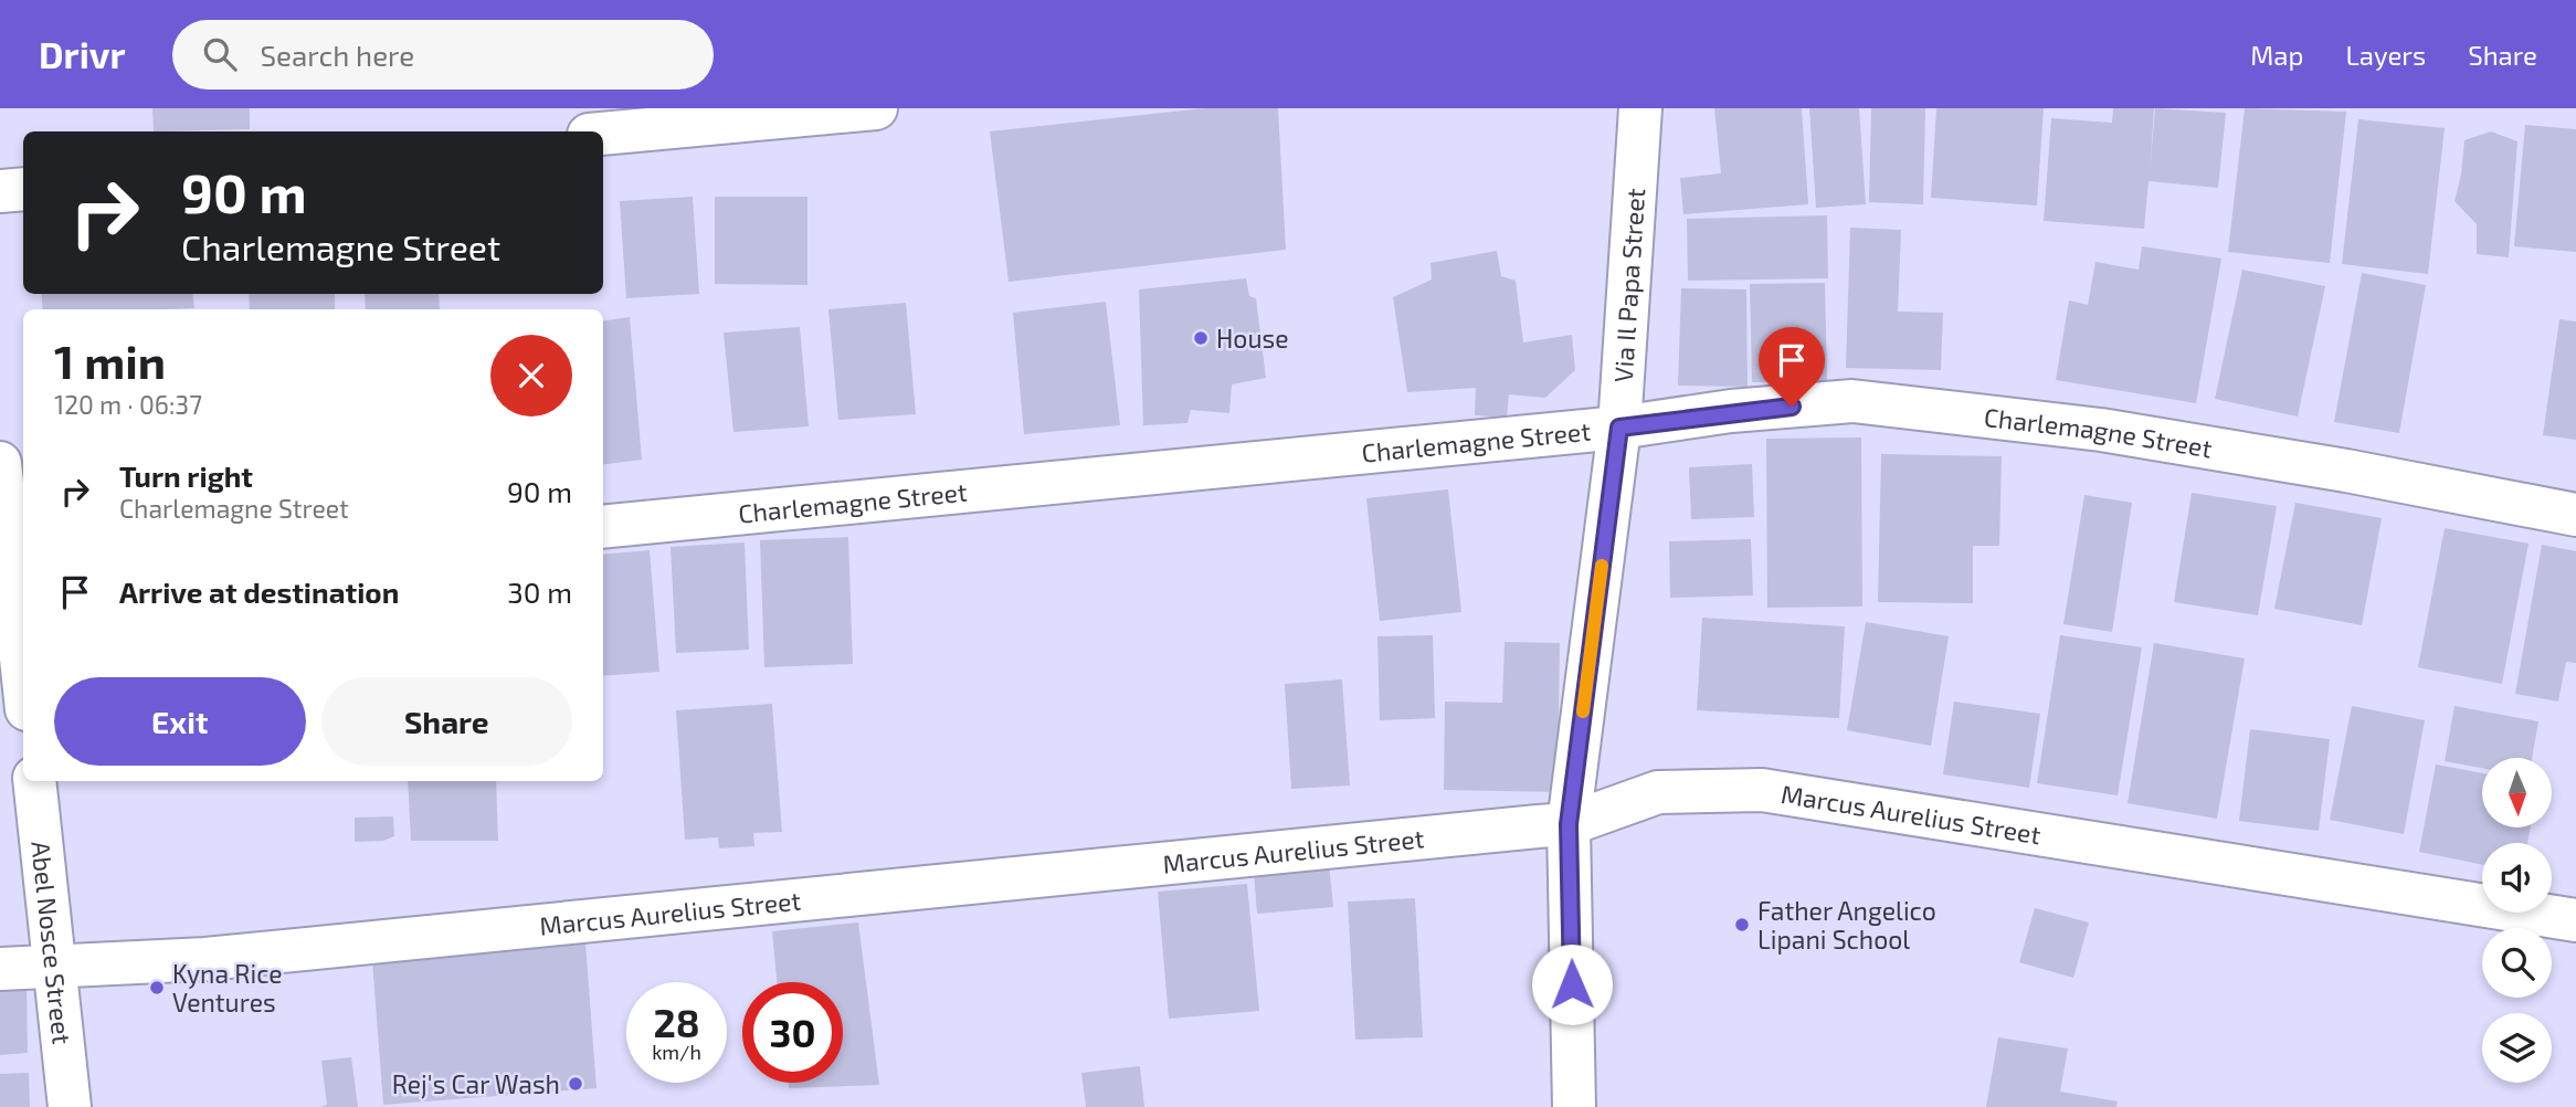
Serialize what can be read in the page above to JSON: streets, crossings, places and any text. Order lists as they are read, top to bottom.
{
  "streets": {
    "street": [
      "Via Il Papa Street",
      "Charlemagne Street",
      "Marcus Aurelius Street",
      "Abel Nosce Street"
    ]
  },
  "crossings": [
    ["Via Il Papa Street", "Charlemagne Street"],
    ["Via Il Papa Street", "Marcus Aurelius Street"],
    ["Marcus Aurelius Street", "Abel Nosce Street"]
  ],
  "places": [
    "House",
    "Father Angelico Lipani School",
    "Kyna Rice Ventures",
    "Rej's Car Wash"
  ],
  "north": "bottom",
  "page": {
    "header": "Drivr",
    "search": "Search here",
    "nav": ["Map", "Layers", "Share"],
    "turn": ["90 m", "Charlemagne Street"],
    "heading": ["1 min", "120 m · 06:37"],
    "list": [
      {
        "name": "Turn right",
        "note": "Charlemagne Street",
        "value": "90 m"
      },
      {
        "name": "Arrive at destination",
        "value": "30 m"
      }
    ],
    "buttons": ["Exit", "Share"],
    "speed": "28 km/h",
    "limit": "30"
  }
}
